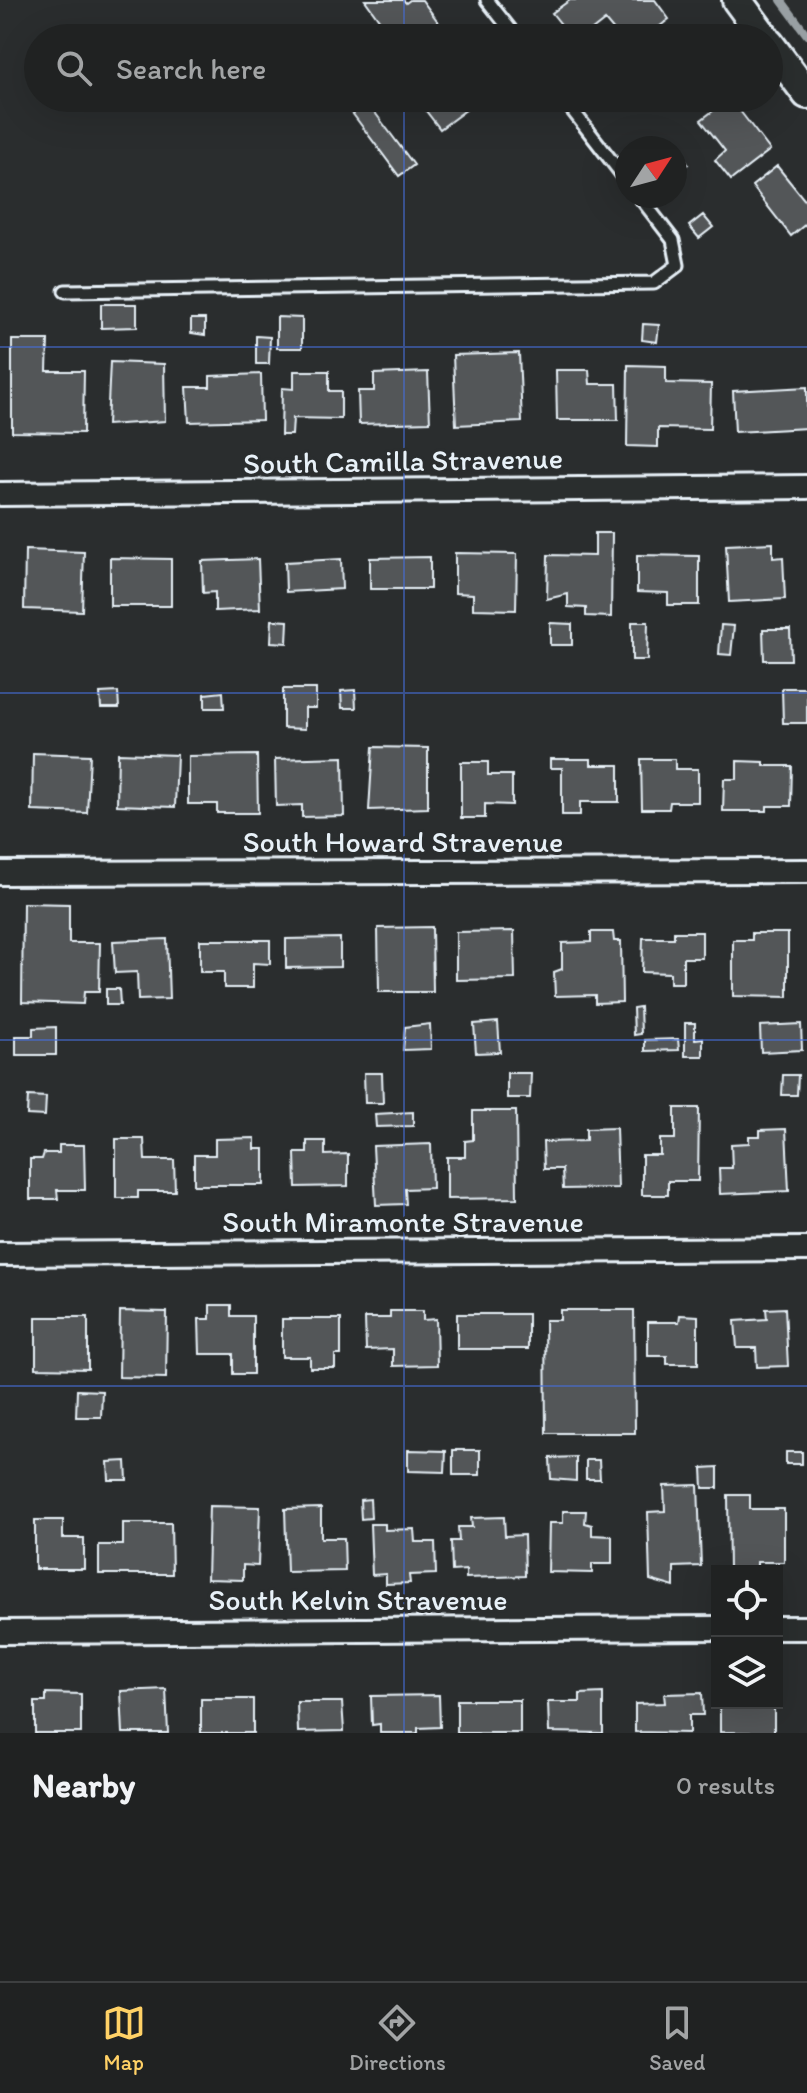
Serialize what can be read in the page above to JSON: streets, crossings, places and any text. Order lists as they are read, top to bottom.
{
  "streets": {
    "street": [
      "South Camilla Stravenue",
      "South Howard Stravenue",
      "South Miramonte Stravenue",
      "South Kelvin Stravenue"
    ]
  },
  "north": "top right",
  "page": {
    "search": "Search here",
    "heading": ["Nearby", "0 results"],
    "nav": ["Map", "Directions", "Saved"]
  }
}
